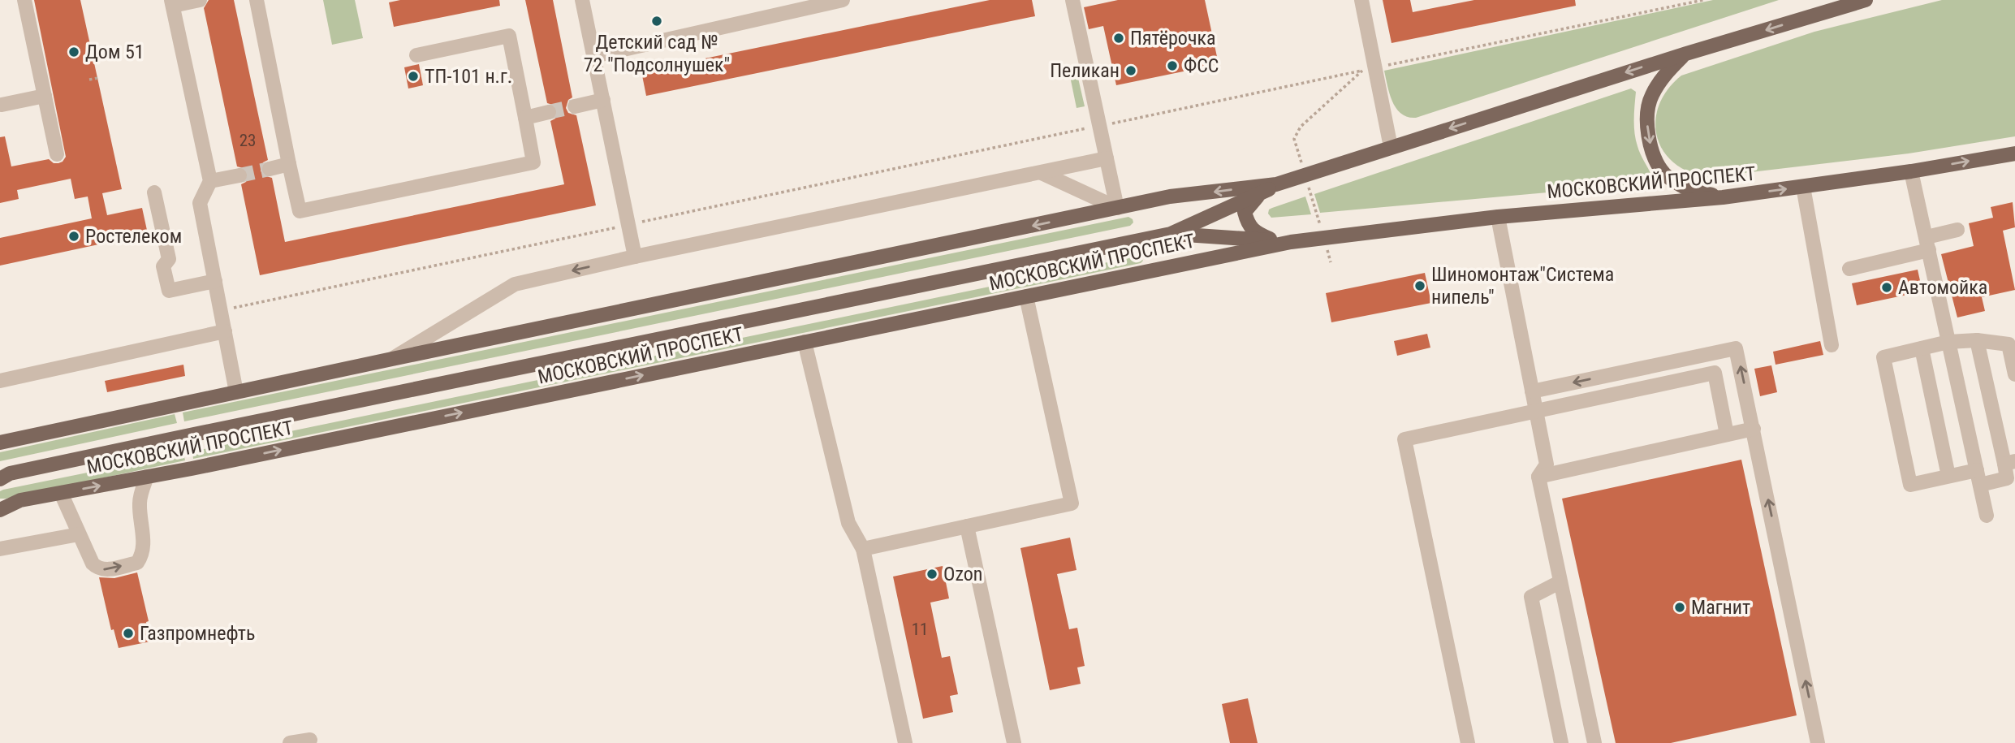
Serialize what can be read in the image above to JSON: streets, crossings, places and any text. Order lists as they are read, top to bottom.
{
  "streets": {
    "main road": ["МОСКОВСКИЙ ПРОСПЕКТ"]
  },
  "places": [
    "Детский сад № 72 \"Подсолнушек\"",
    "Пятёрочка",
    "Дом 51",
    "ФСС",
    "Пеликан",
    "ТП-101 н.г.",
    "Ростелеком",
    "Шиномонтаж\"Система нипель\"",
    "Автомойка",
    "Ozon",
    "Магнит",
    "Газпромнефть"
  ],
  "house_numbers": ["23", "11"]
}
